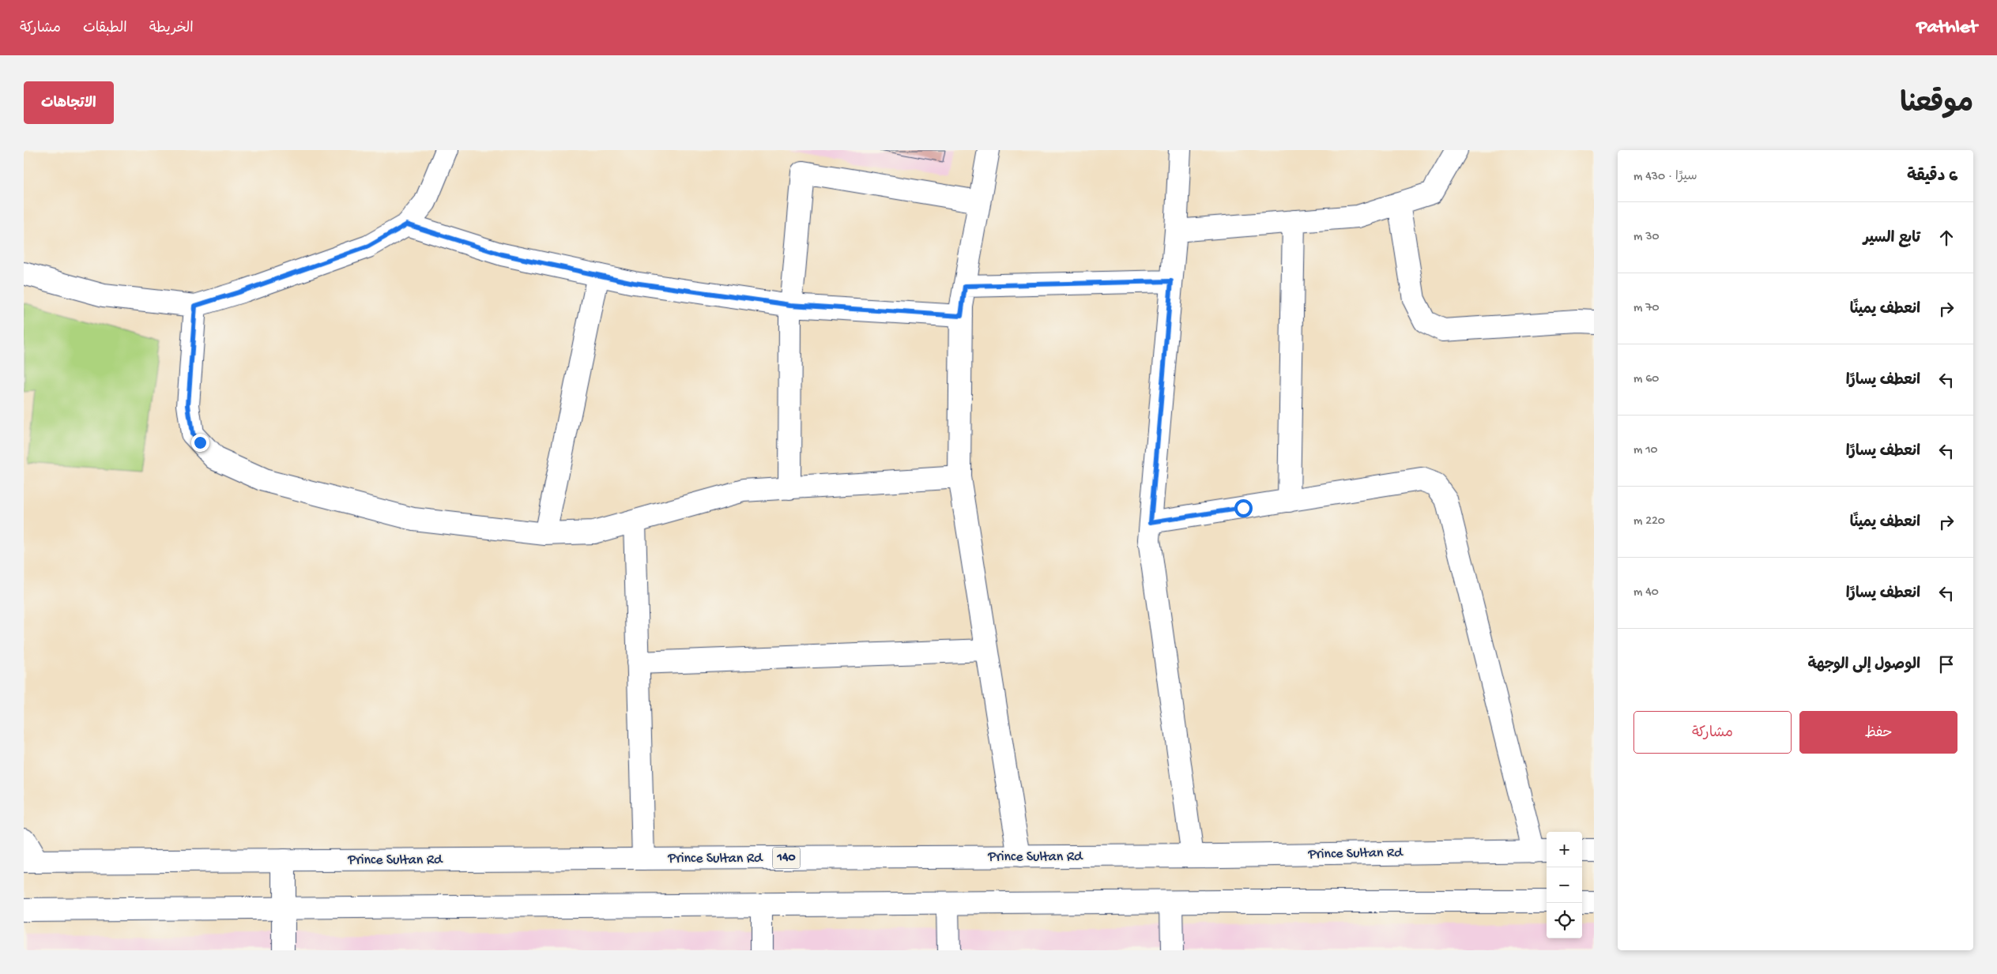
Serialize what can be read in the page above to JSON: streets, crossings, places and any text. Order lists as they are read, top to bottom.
{
  "streets": {
    "main road": ["Prince Sultan Rd", "140"]
  },
  "page": {
    "header": "Pathlet",
    "nav": ["الخريطة", "الطبقات", "مشاركة"],
    "title": "موقعنا",
    "buttons": [
      "الاتجاهات",
      ["حفظ", "مشاركة"]
    ],
    "heading": ["6 دقيقة", "سيرًا · 430 m"],
    "list": [
      ["تابع السير", "30 m"],
      ["انعطف يمينًا", "70 m"],
      ["انعطف يسارًا", "60 m"],
      ["انعطف يسارًا", "10 m"],
      ["انعطف يمينًا", "220 m"],
      ["انعطف يسارًا", "40 m"],
      "الوصول إلى الوجهة"
    ],
    "map_buttons": ["+", "−"]
  }
}
